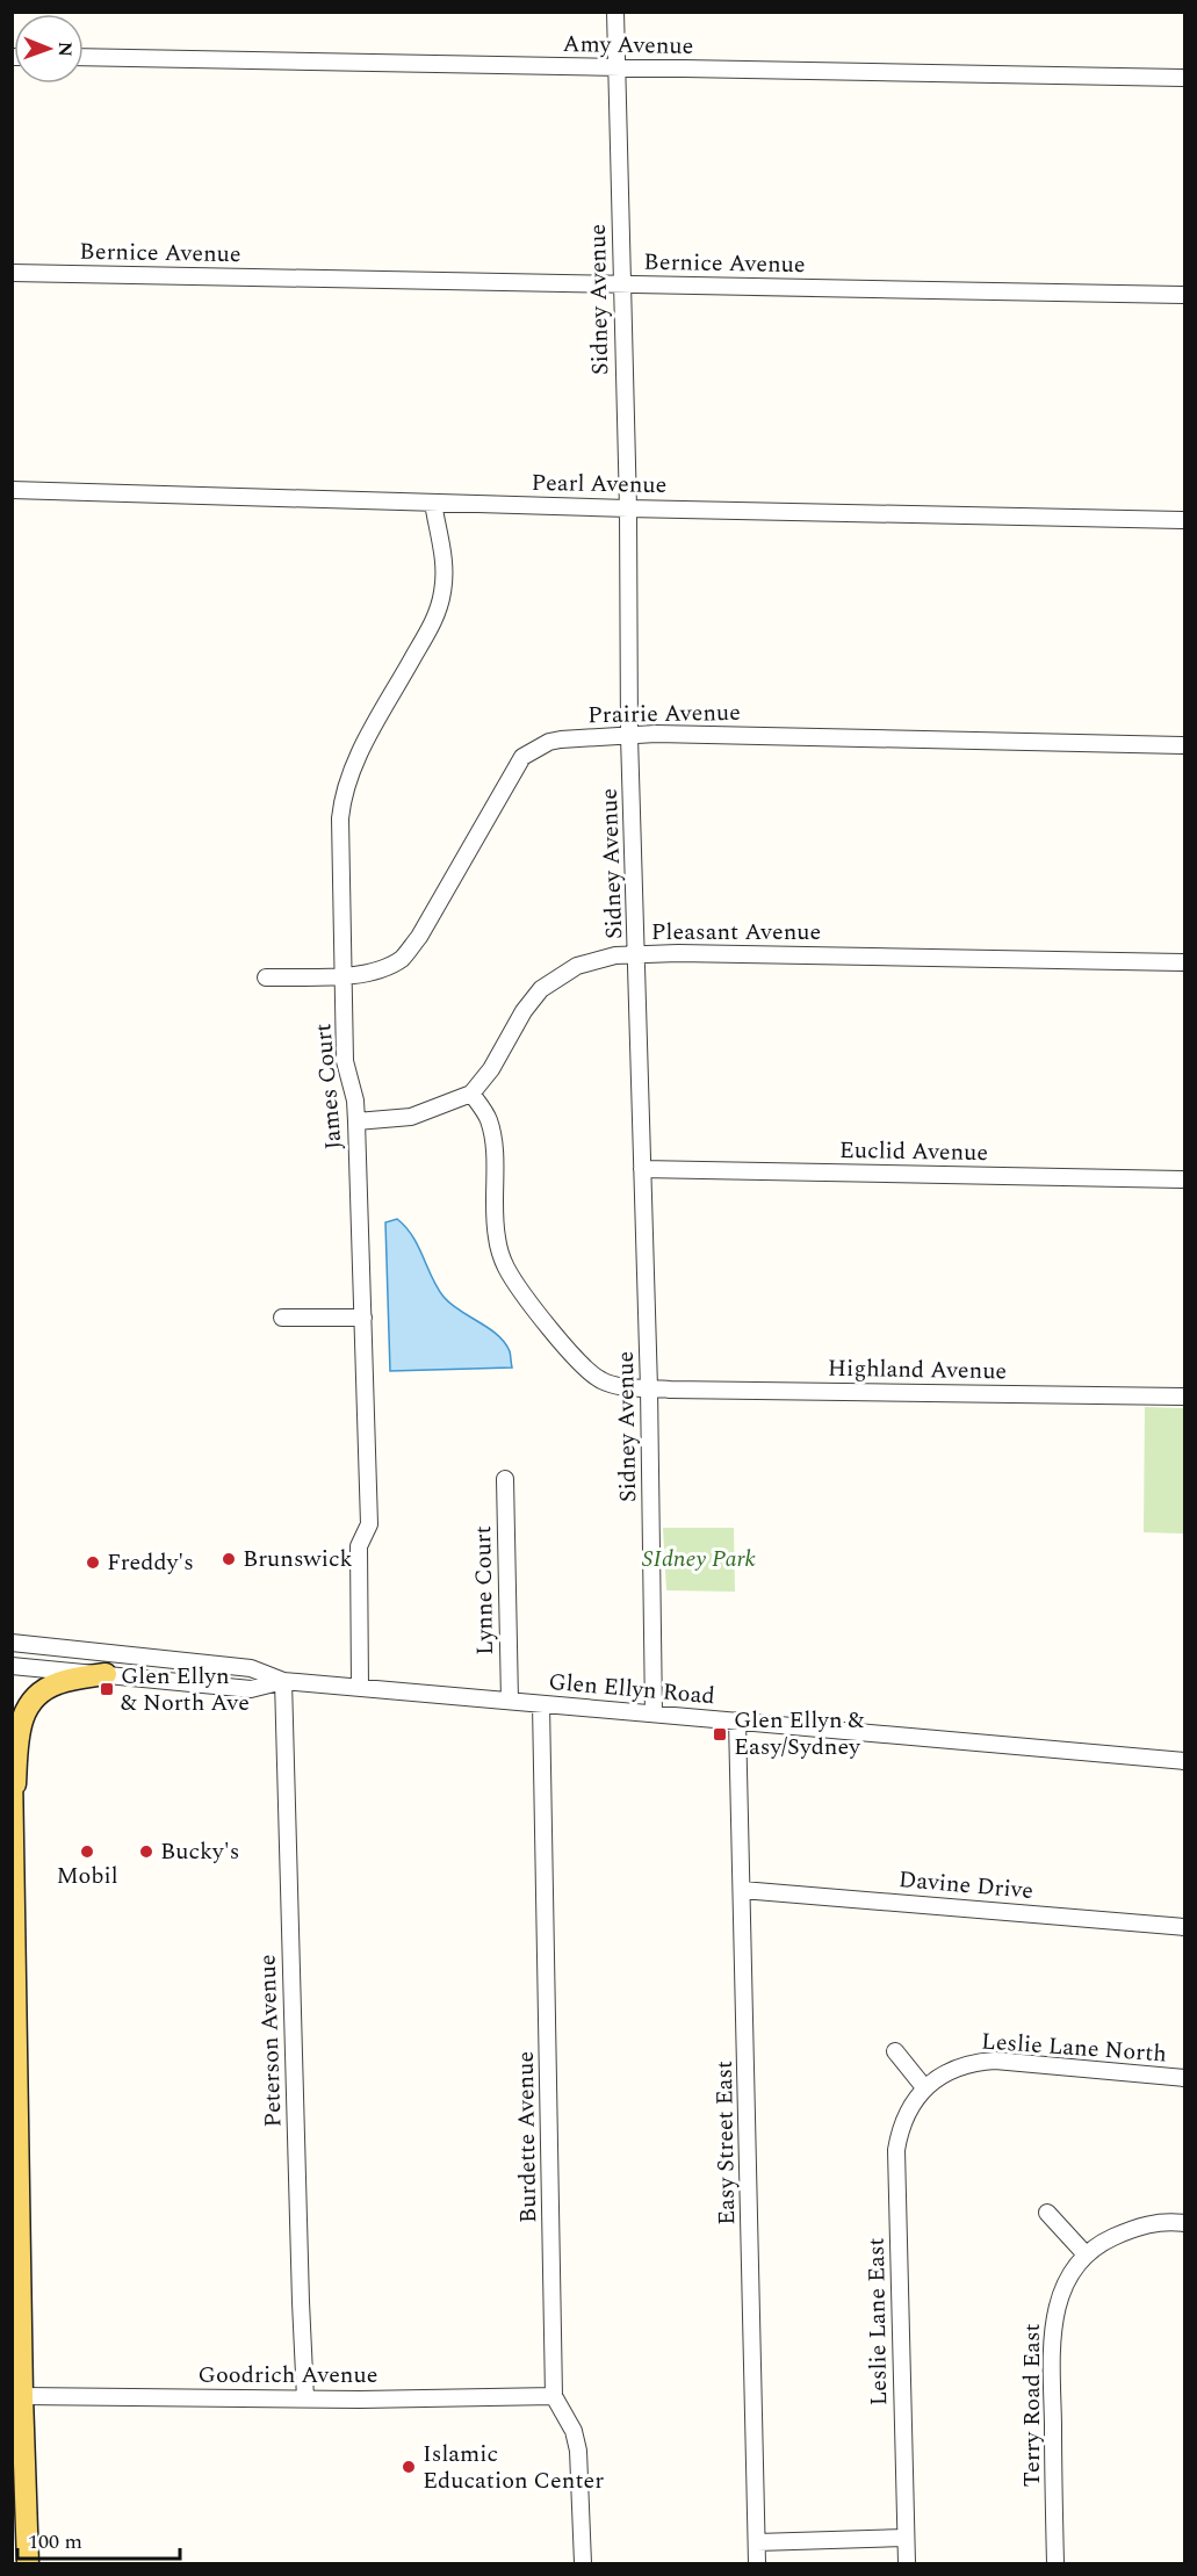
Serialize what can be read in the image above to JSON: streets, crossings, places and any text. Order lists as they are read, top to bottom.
{
  "streets": {
    "street": [
      "Amy Avenue",
      "Bernice Avenue",
      "Sidney Avenue",
      "Pearl Avenue",
      "Prairie Avenue",
      "Pleasant Avenue",
      "James Court",
      "Euclid Avenue",
      "Highland Avenue",
      "Lynne Court",
      "Glen Ellyn Road",
      "Davine Drive",
      "Peterson Avenue",
      "Leslie Lane North",
      "Burdette Avenue",
      "Easy Street East",
      "Leslie Lane East",
      "Goodrich Avenue",
      "Terry Road East"
    ]
  },
  "crossings": [
    ["Amy Avenue", "Sidney Avenue"],
    ["Bernice Avenue", "Sidney Avenue"],
    ["Sidney Avenue", "Pearl Avenue"],
    ["Sidney Avenue", "Prairie Avenue"],
    ["Sidney Avenue", "Pleasant Avenue"],
    ["Sidney Avenue", "Euclid Avenue"],
    ["Sidney Avenue", "Highland Avenue"],
    ["Sidney Avenue", "Glen Ellyn Road"],
    ["Pearl Avenue", "James Court"],
    ["Prairie Avenue", "James Court"],
    ["Pleasant Avenue", "Highland Avenue"],
    ["James Court", "Glen Ellyn Road"],
    ["Lynne Court", "Glen Ellyn Road"],
    ["Glen Ellyn Road", "Peterson Avenue"],
    ["Glen Ellyn Road", "Burdette Avenue"],
    ["Glen Ellyn Road", "Easy Street East"],
    ["Davine Drive", "Easy Street East"],
    ["Peterson Avenue", "Goodrich Avenue"],
    ["Leslie Lane North", "Leslie Lane East"],
    ["Burdette Avenue", "Goodrich Avenue"]
  ],
  "parks": ["SIdney Park"],
  "places": {
    "other": [
      "Brunswick",
      "Freddy's",
      "Mobil",
      "Bucky's",
      "Islamic Education Center"
    ],
    "transit": ["Glen Ellyn & North Ave", "Glen Ellyn & Easy/Sydney"]
  },
  "scale_bar": "100 m",
  "north": "right"
}
